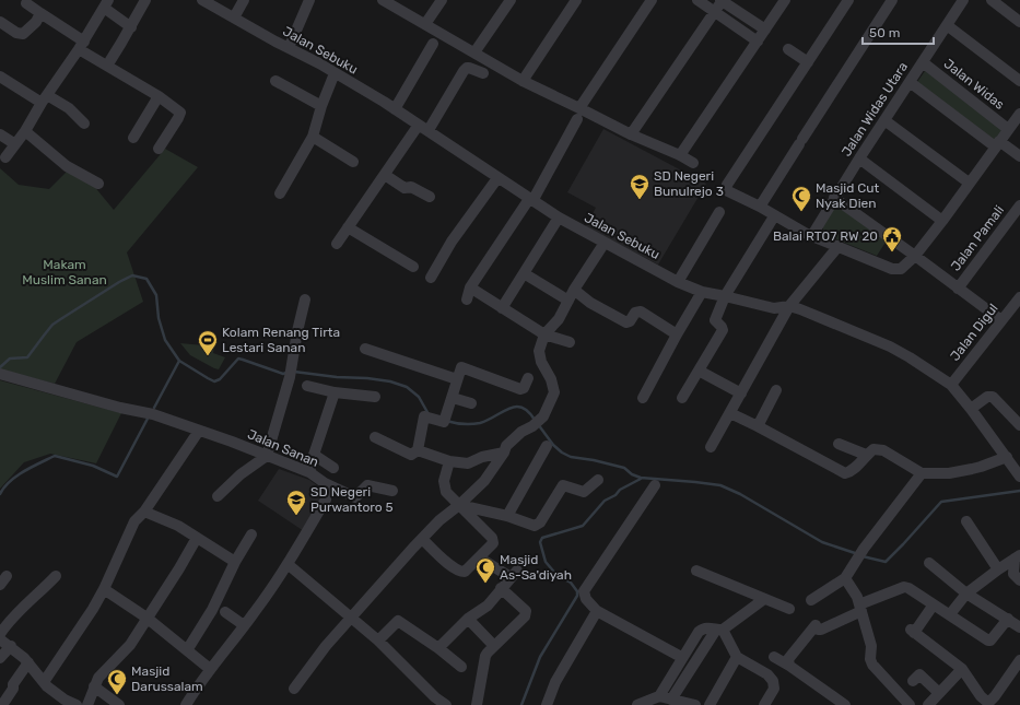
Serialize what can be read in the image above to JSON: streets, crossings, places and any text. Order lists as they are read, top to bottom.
{
  "streets": {
    "street": [
      "Jalan Sebuku",
      "Jalan Widas",
      "Jalan Widas Utara",
      "Jalan Pamali",
      "Jalan Digul",
      "Jalan Sanan"
    ]
  },
  "crossings": [
    ["Jalan Sebuku", "Jalan Digul"],
    ["Jalan Widas", "Jalan Widas Utara"]
  ],
  "parks": ["Makam Muslim Sanan"],
  "places": {
    "school or university": ["SD Negeri Bunulrejo 3", "SD Negeri Purwantoro 5"],
    "mosque": ["Masjid Cut Nyak Dien", "Masjid As-Sa'diyah", "Masjid Darussalam"],
    "public building": ["Balai RT07 RW 20"],
    "sports": ["Kolam Renang Tirta Lestari Sanan"]
  },
  "scale_bar": "50 m"
}
